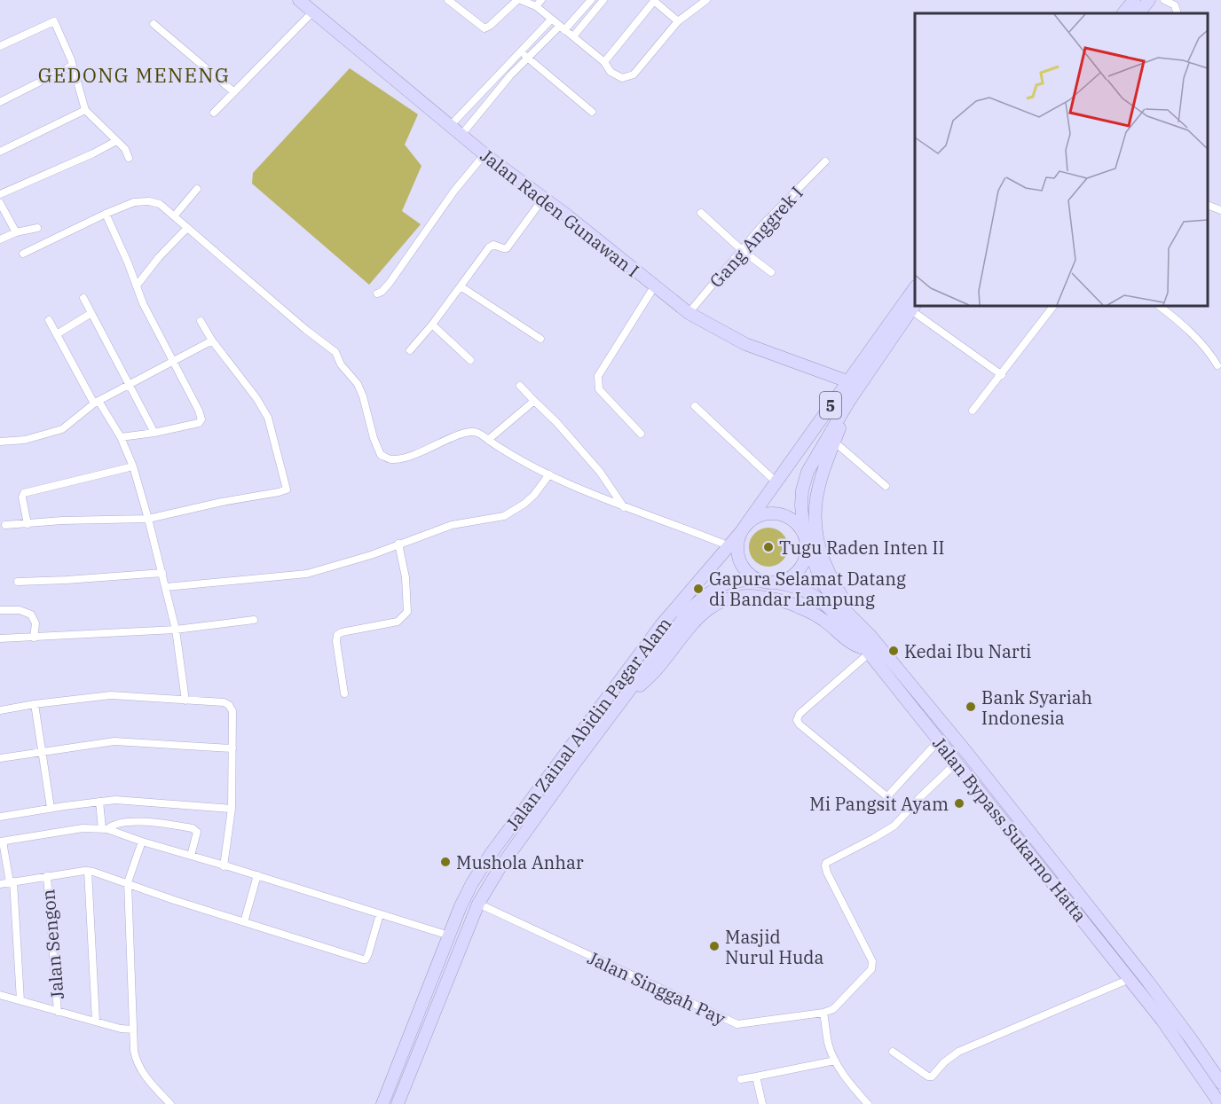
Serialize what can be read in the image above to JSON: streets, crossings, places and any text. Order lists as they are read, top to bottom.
{
  "streets": {
    "highway": [
      "Jalan Raden Gunawan I",
      "5",
      "Jalan Zainal Abidin Pagar Alam",
      "Jalan Bypass Sukarno Hatta"
    ],
    "street": ["Gang Anggrek I", "Jalan Sengon", "Jalan Singgah Pay"]
  },
  "crossings": [
    ["Jalan Raden Gunawan I", "Gang Anggrek I"],
    ["Jalan Raden Gunawan I", "5"],
    ["5", "Jalan Zainal Abidin Pagar Alam"],
    ["5", "Jalan Bypass Sukarno Hatta"],
    ["Jalan Zainal Abidin Pagar Alam", "Jalan Bypass Sukarno Hatta"],
    ["Jalan Zainal Abidin Pagar Alam", "Jalan Singgah Pay"],
    ["Jalan Bypass Sukarno Hatta", "Jalan Singgah Pay"]
  ],
  "districts": ["GEDONG MENENG"],
  "places": [
    "Tugu Raden Inten II",
    "Gapura Selamat Datang di Bandar Lampung",
    "Kedai Ibu Narti",
    "Bank Syariah Indonesia",
    "Mi Pangsit Ayam",
    "Mushola Anhar",
    "Masjid Nurul Huda"
  ]
}
